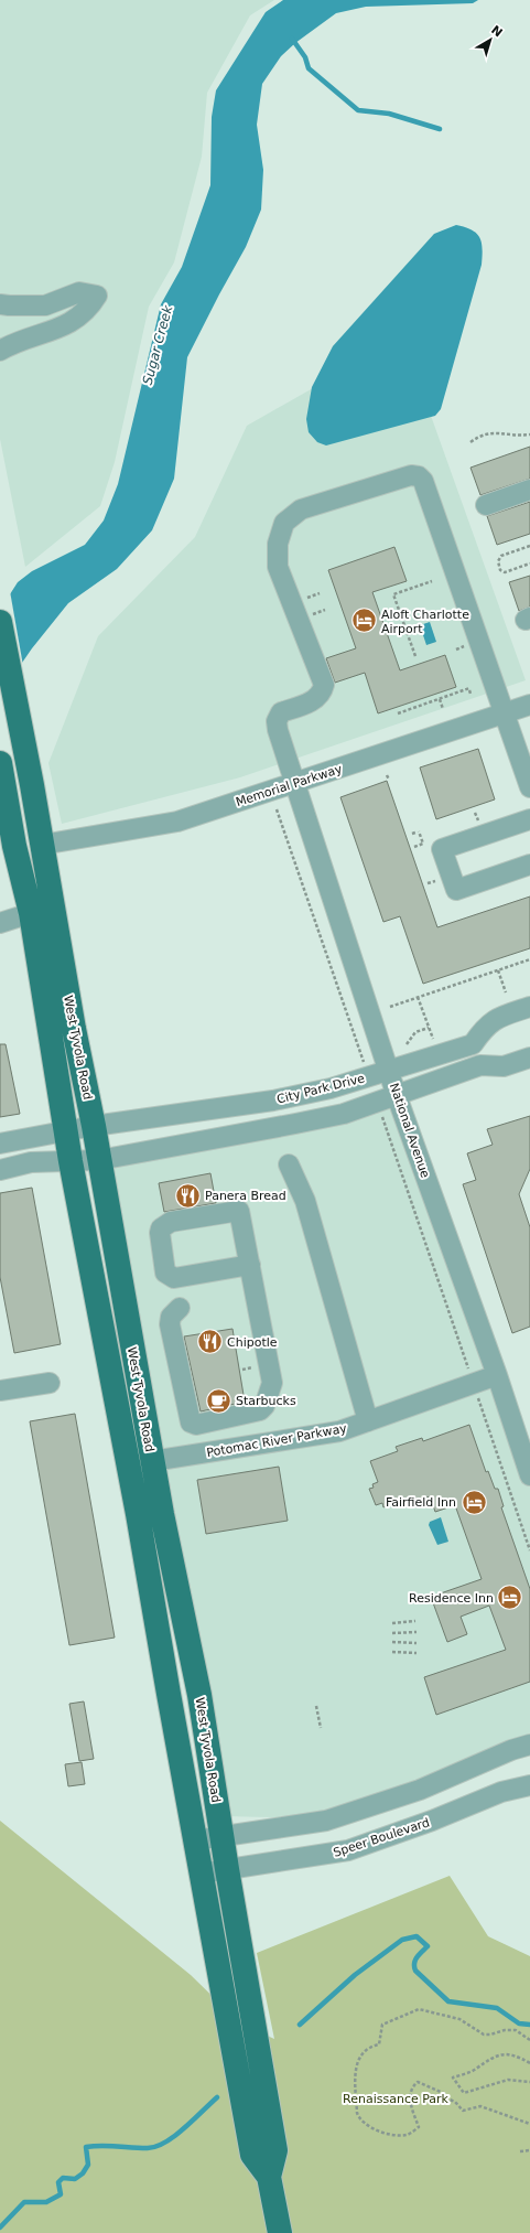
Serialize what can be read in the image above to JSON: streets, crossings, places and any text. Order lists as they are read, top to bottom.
{
  "streets": {
    "main road": ["West Tyvola Road"],
    "street": [
      "Memorial Parkway",
      "City Park Drive",
      "National Avenue",
      "Potomac River Parkway",
      "Speer Boulevard"
    ]
  },
  "crossings": [
    ["Memorial Parkway", "West Tyvola Road"],
    ["Memorial Parkway", "National Avenue"],
    ["West Tyvola Road", "City Park Drive"],
    ["West Tyvola Road", "Potomac River Parkway"],
    ["West Tyvola Road", "Speer Boulevard"],
    ["City Park Drive", "National Avenue"],
    ["National Avenue", "Potomac River Parkway"]
  ],
  "water": ["Sugar Creek"],
  "parks": ["Renaissance Park"],
  "places": {
    "hotel": ["Aloft Charlotte Airport", "Fairfield Inn", "Residence Inn"],
    "restaurant": ["Panera Bread", "Chipotle"],
    "cafe": ["Starbucks"]
  },
  "north": "top right"
}
